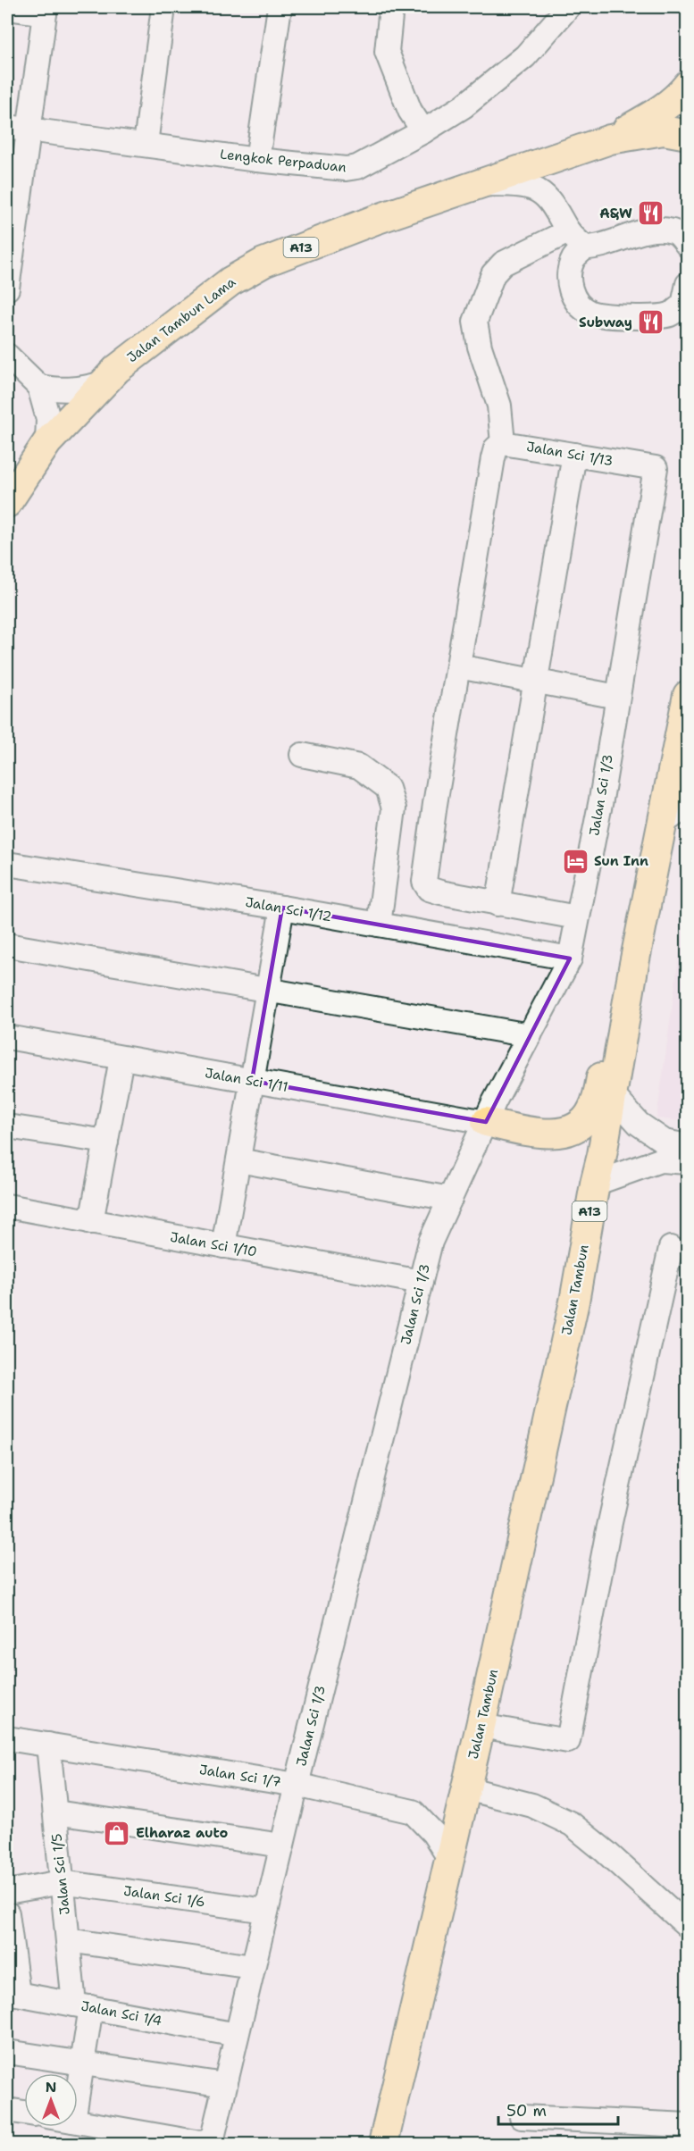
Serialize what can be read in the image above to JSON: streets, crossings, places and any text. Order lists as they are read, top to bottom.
{
  "streets": {
    "main road": ["A13", "Jalan Tambun Lama", "Jalan Tambun"],
    "street": [
      "Lengkok Perpaduan",
      "Jalan Sci 1/13",
      "Jalan Sci 1/3",
      "Jalan Sci 1/12",
      "Jalan Sci 1/11",
      "Jalan Sci 1/10",
      "Jalan Sci 1/7",
      "Jalan Sci 1/5",
      "Jalan Sci 1/6",
      "Jalan Sci 1/4"
    ]
  },
  "crossings": [
    ["Jalan Sci 1/13", "Jalan Sci 1/3"],
    ["Jalan Sci 1/3", "Jalan Sci 1/12"],
    ["Jalan Sci 1/3", "Jalan Sci 1/11"],
    ["Jalan Sci 1/3", "Jalan Sci 1/10"],
    ["Jalan Sci 1/3", "Jalan Sci 1/7"],
    ["Jalan Sci 1/3", "Jalan Sci 1/6"],
    ["Jalan Sci 1/3", "Jalan Sci 1/4"],
    ["Jalan Tambun", "Jalan Sci 1/7"],
    ["Jalan Sci 1/7", "Jalan Sci 1/5"],
    ["Jalan Sci 1/5", "Jalan Sci 1/6"],
    ["Jalan Sci 1/5", "Jalan Sci 1/4"]
  ],
  "places": {
    "restaurant": ["A&W", "Subway"],
    "hotel": ["Sun Inn"],
    "shop": ["Elharaz auto"]
  },
  "scale_bar": "50 m",
  "north": "top"
}
